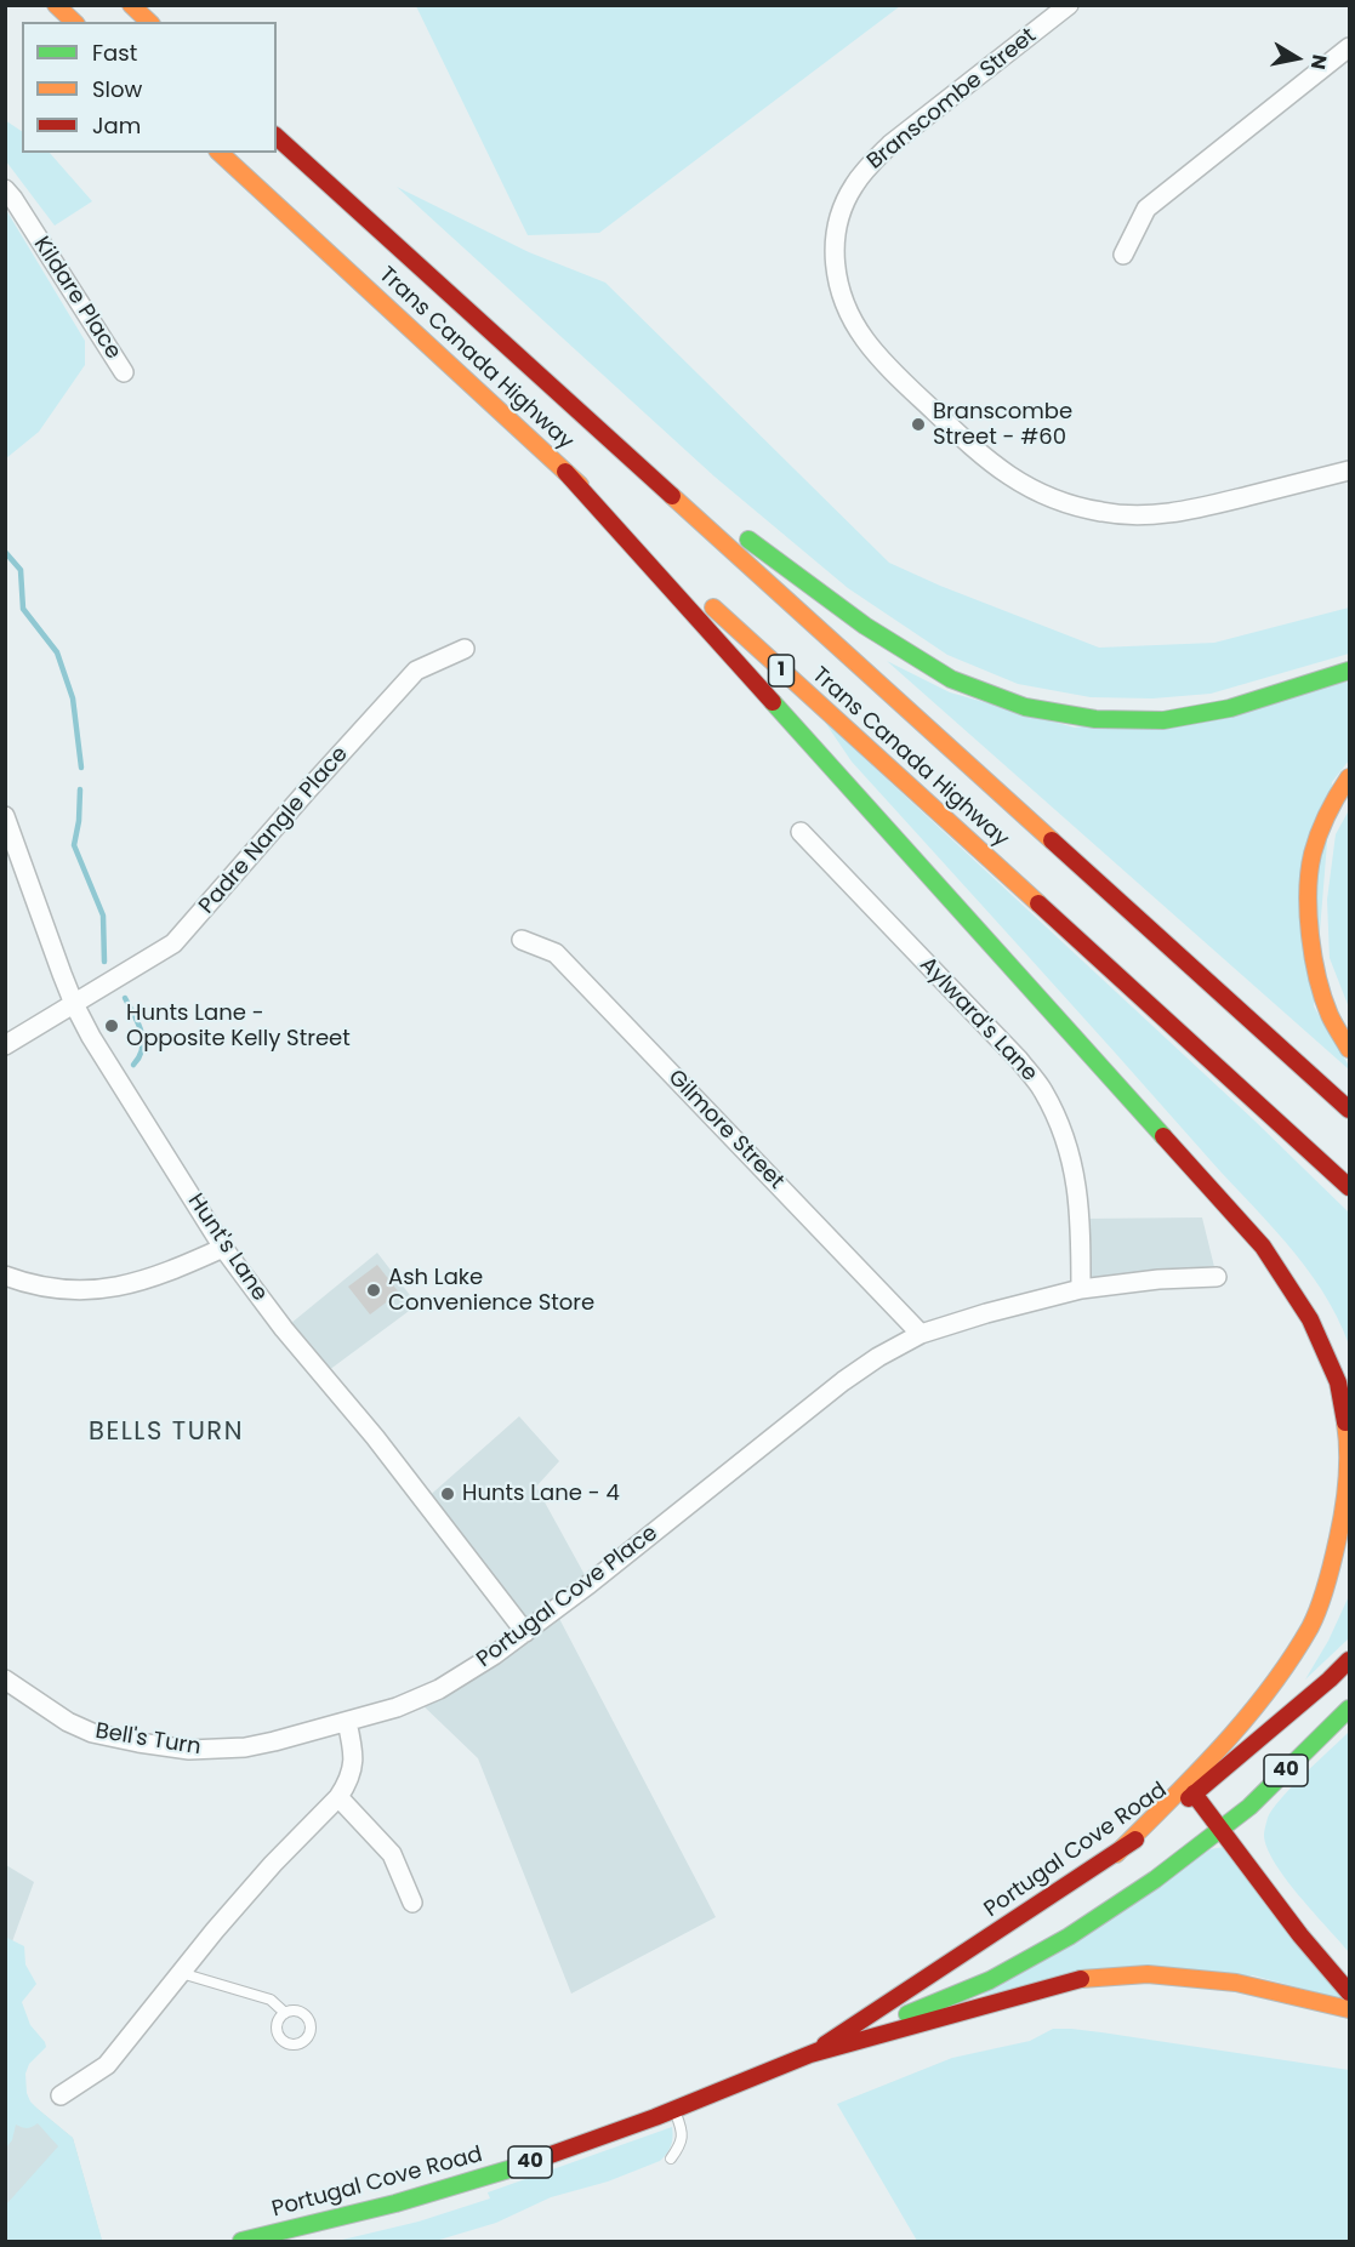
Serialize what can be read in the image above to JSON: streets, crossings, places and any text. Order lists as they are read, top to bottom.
{
  "streets": {
    "main road": [
      "Trans Canada Highway",
      "1",
      "40",
      "Portugal Cove Road"
    ],
    "street": [
      "Branscombe Street",
      "Kildare Place",
      "Padre Nangle Place",
      "Aylward's Lane",
      "Gilmore Street",
      "Hunt's Lane",
      "Portugal Cove Place",
      "Bell's Turn"
    ]
  },
  "crossings": [
    ["Padre Nangle Place", "Hunt's Lane"],
    ["Aylward's Lane", "Portugal Cove Place"],
    ["Gilmore Street", "Portugal Cove Place"],
    ["Hunt's Lane", "Portugal Cove Place"],
    ["Portugal Cove Place", "Bell's Turn"]
  ],
  "districts": ["BELLS TURN"],
  "places": [
    "Branscombe Street - #60",
    "Hunts Lane - Opposite Kelly Street",
    "Ash Lake Convenience Store",
    "Hunts Lane - 4"
  ],
  "legend": ["Fast", "Slow", "Jam"],
  "north": "right"
}
